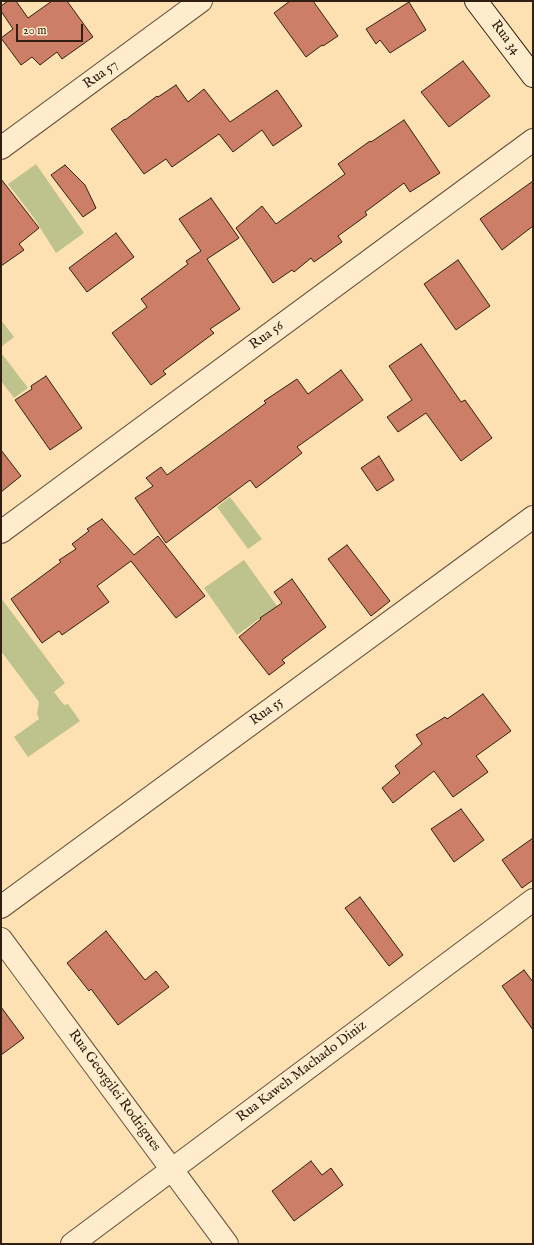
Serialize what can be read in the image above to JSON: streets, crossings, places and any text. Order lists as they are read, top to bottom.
{
  "streets": {
    "street": [
      "Rua 34",
      "Rua 57",
      "Rua 56",
      "Rua 55",
      "Rua Kaweh Machado Diniz",
      "Rua Georgilei Rodrigues"
    ]
  },
  "crossings": [
    ["Rua Kaweh Machado Diniz", "Rua Georgilei Rodrigues"]
  ],
  "scale_bar": "20 m"
}
